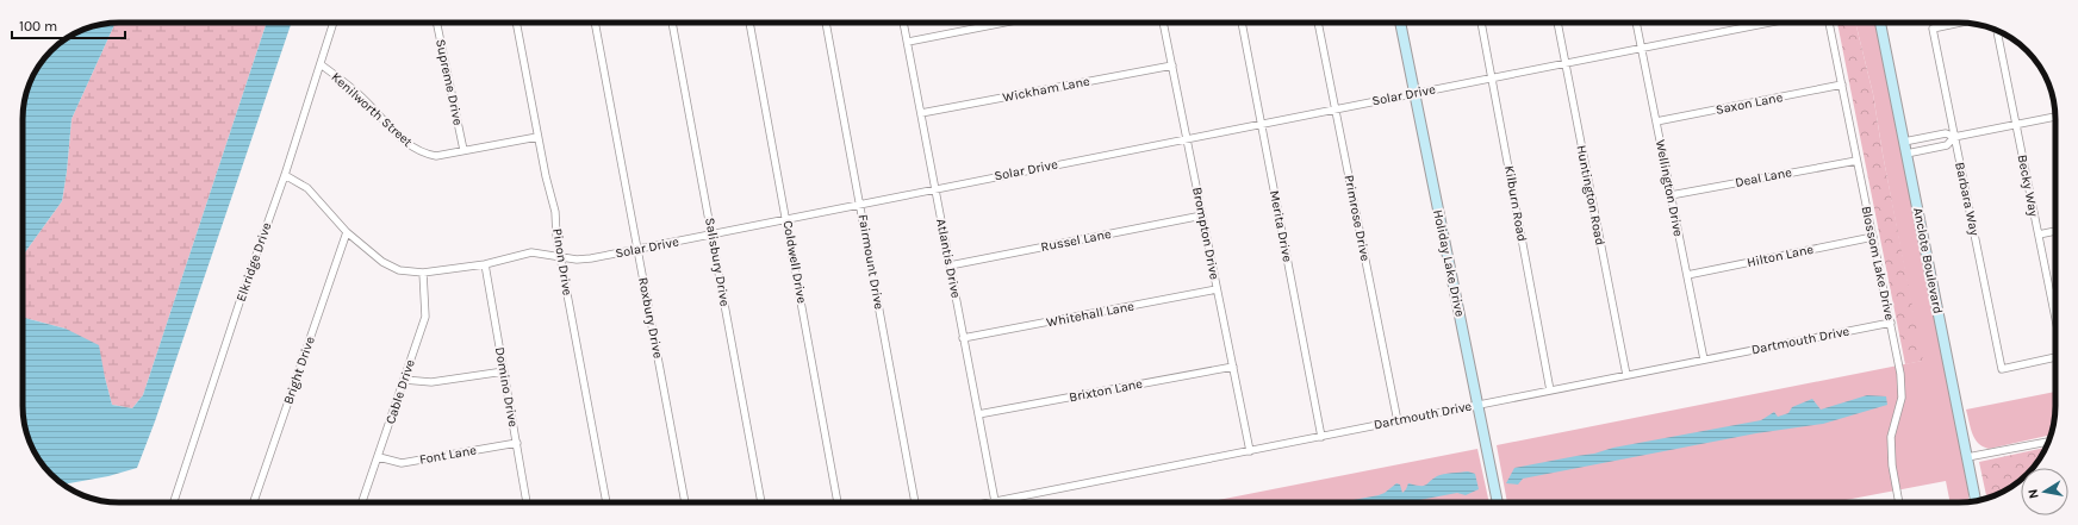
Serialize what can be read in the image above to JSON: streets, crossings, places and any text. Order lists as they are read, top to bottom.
{
  "streets": {
    "street": [
      "Supreme Drive",
      "Wickham Lane",
      "Solar Drive",
      "Saxon Lane",
      "Kenilworth Street",
      "Deal Lane",
      "Becky Way",
      "Wellington Drive",
      "Huntington Road",
      "Barbara Way",
      "Kilburn Road",
      "Primrose Drive",
      "Merita Drive",
      "Brompton Drive",
      "Russel Lane",
      "Hilton Lane",
      "Atlantis Drive",
      "Anclote Boulevard",
      "Elkridge Drive",
      "Pinon Drive",
      "Salisbury Drive",
      "Coldwell Drive",
      "Fairmount Drive",
      "Holiday Lake Drive",
      "Blossom Lake Drive",
      "Whitehall Lane",
      "Roxbury Drive",
      "Dartmouth Drive",
      "Bright Drive",
      "Domino Drive",
      "Brixton Lane",
      "Cable Drive",
      "Font Lane"
    ]
  },
  "crossings": [
    ["Supreme Drive", "Kenilworth Street"],
    ["Wickham Lane", "Brompton Drive"],
    ["Wickham Lane", "Atlantis Drive"],
    ["Solar Drive", "Wellington Drive"],
    ["Solar Drive", "Huntington Road"],
    ["Solar Drive", "Kilburn Road"],
    ["Solar Drive", "Primrose Drive"],
    ["Solar Drive", "Merita Drive"],
    ["Solar Drive", "Brompton Drive"],
    ["Solar Drive", "Atlantis Drive"],
    ["Solar Drive", "Elkridge Drive"],
    ["Solar Drive", "Pinon Drive"],
    ["Solar Drive", "Salisbury Drive"],
    ["Solar Drive", "Coldwell Drive"],
    ["Solar Drive", "Fairmount Drive"],
    ["Solar Drive", "Holiday Lake Drive"],
    ["Solar Drive", "Roxbury Drive"],
    ["Solar Drive", "Bright Drive"],
    ["Solar Drive", "Domino Drive"],
    ["Solar Drive", "Cable Drive"],
    ["Saxon Lane", "Wellington Drive"],
    ["Saxon Lane", "Blossom Lake Drive"],
    ["Kenilworth Street", "Elkridge Drive"],
    ["Kenilworth Street", "Pinon Drive"],
    ["Deal Lane", "Wellington Drive"],
    ["Deal Lane", "Blossom Lake Drive"],
    ["Wellington Drive", "Hilton Lane"],
    ["Wellington Drive", "Dartmouth Drive"],
    ["Huntington Road", "Dartmouth Drive"],
    ["Kilburn Road", "Dartmouth Drive"],
    ["Primrose Drive", "Dartmouth Drive"],
    ["Merita Drive", "Dartmouth Drive"],
    ["Brompton Drive", "Russel Lane"],
    ["Brompton Drive", "Whitehall Lane"],
    ["Brompton Drive", "Dartmouth Drive"],
    ["Brompton Drive", "Brixton Lane"],
    ["Russel Lane", "Atlantis Drive"],
    ["Hilton Lane", "Blossom Lake Drive"],
    ["Atlantis Drive", "Whitehall Lane"],
    ["Atlantis Drive", "Dartmouth Drive"],
    ["Atlantis Drive", "Brixton Lane"],
    ["Holiday Lake Drive", "Dartmouth Drive"],
    ["Blossom Lake Drive", "Dartmouth Drive"],
    ["Domino Drive", "Font Lane"],
    ["Cable Drive", "Font Lane"]
  ],
  "scale_bar": "100 m",
  "north": "left"
}
